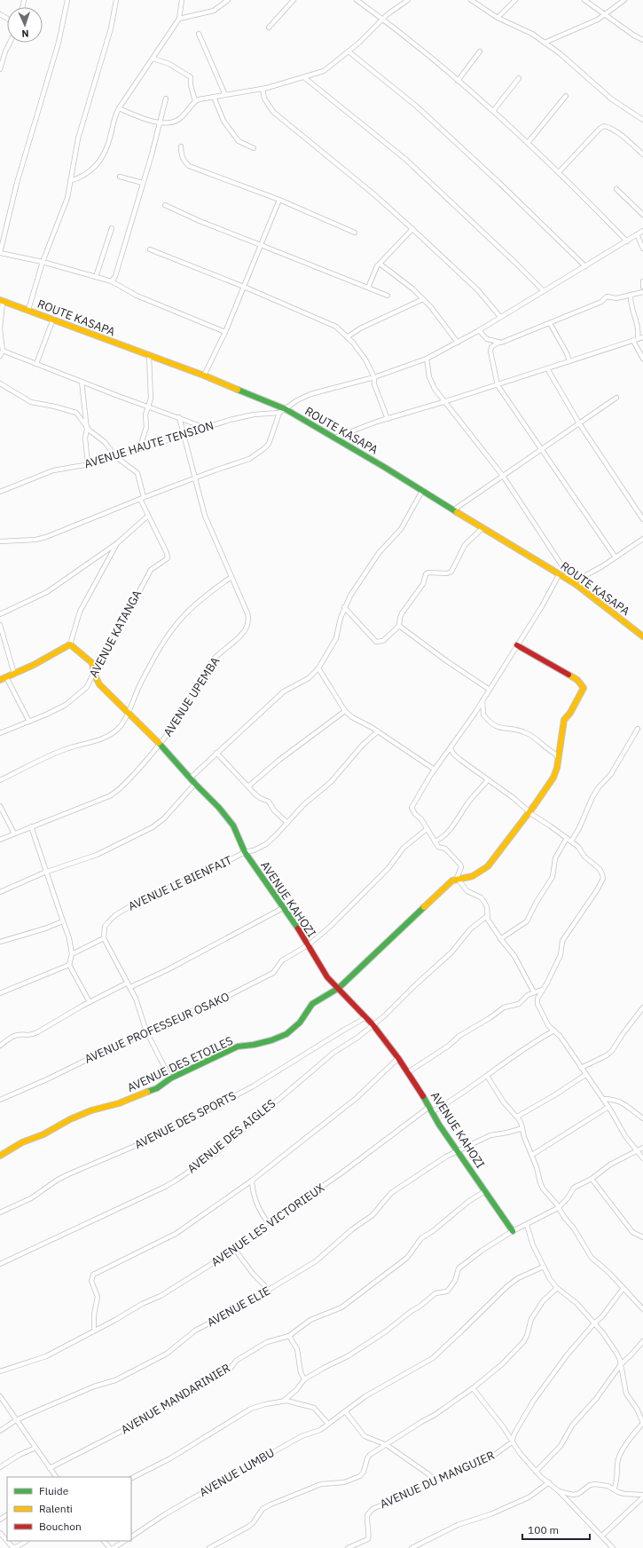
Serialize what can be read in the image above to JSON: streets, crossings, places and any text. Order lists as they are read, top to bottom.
{
  "streets": {
    "street": [
      "ROUTE KASAPA",
      "AVENUE HAUTE TENSION",
      "AVENUE KATANGA",
      "AVENUE UPEMBA",
      "AVENUE LE BIENFAIT",
      "AVENUE KAHOZI",
      "AVENUE PROFESSEUR OSAKO",
      "AVENUE DES ETOILES",
      "AVENUE DES SPORTS",
      "AVENUE DES AIGLES",
      "AVENUE LES VICTORIEUX",
      "AVENUE ELIE",
      "AVENUE MANDARINIER",
      "AVENUE LUMBU",
      "AVENUE DU MANGUIER"
    ]
  },
  "crossings": [
    ["AVENUE HAUTE TENSION", "AVENUE KATANGA"],
    ["AVENUE HAUTE TENSION", "AVENUE UPEMBA"],
    ["AVENUE KATANGA", "AVENUE KAHOZI"],
    ["AVENUE UPEMBA", "AVENUE KAHOZI"],
    ["AVENUE LE BIENFAIT", "AVENUE KAHOZI"],
    ["AVENUE KAHOZI", "AVENUE PROFESSEUR OSAKO"],
    ["AVENUE KAHOZI", "AVENUE DES ETOILES"],
    ["AVENUE KAHOZI", "AVENUE DES SPORTS"],
    ["AVENUE KAHOZI", "AVENUE DES AIGLES"],
    ["AVENUE KAHOZI", "AVENUE LES VICTORIEUX"],
    ["AVENUE KAHOZI", "AVENUE ELIE"],
    ["AVENUE KAHOZI", "AVENUE MANDARINIER"]
  ],
  "legend": ["Fluide", "Ralenti", "Bouchon"],
  "scale_bar": "100 m",
  "north": "bottom"
}
